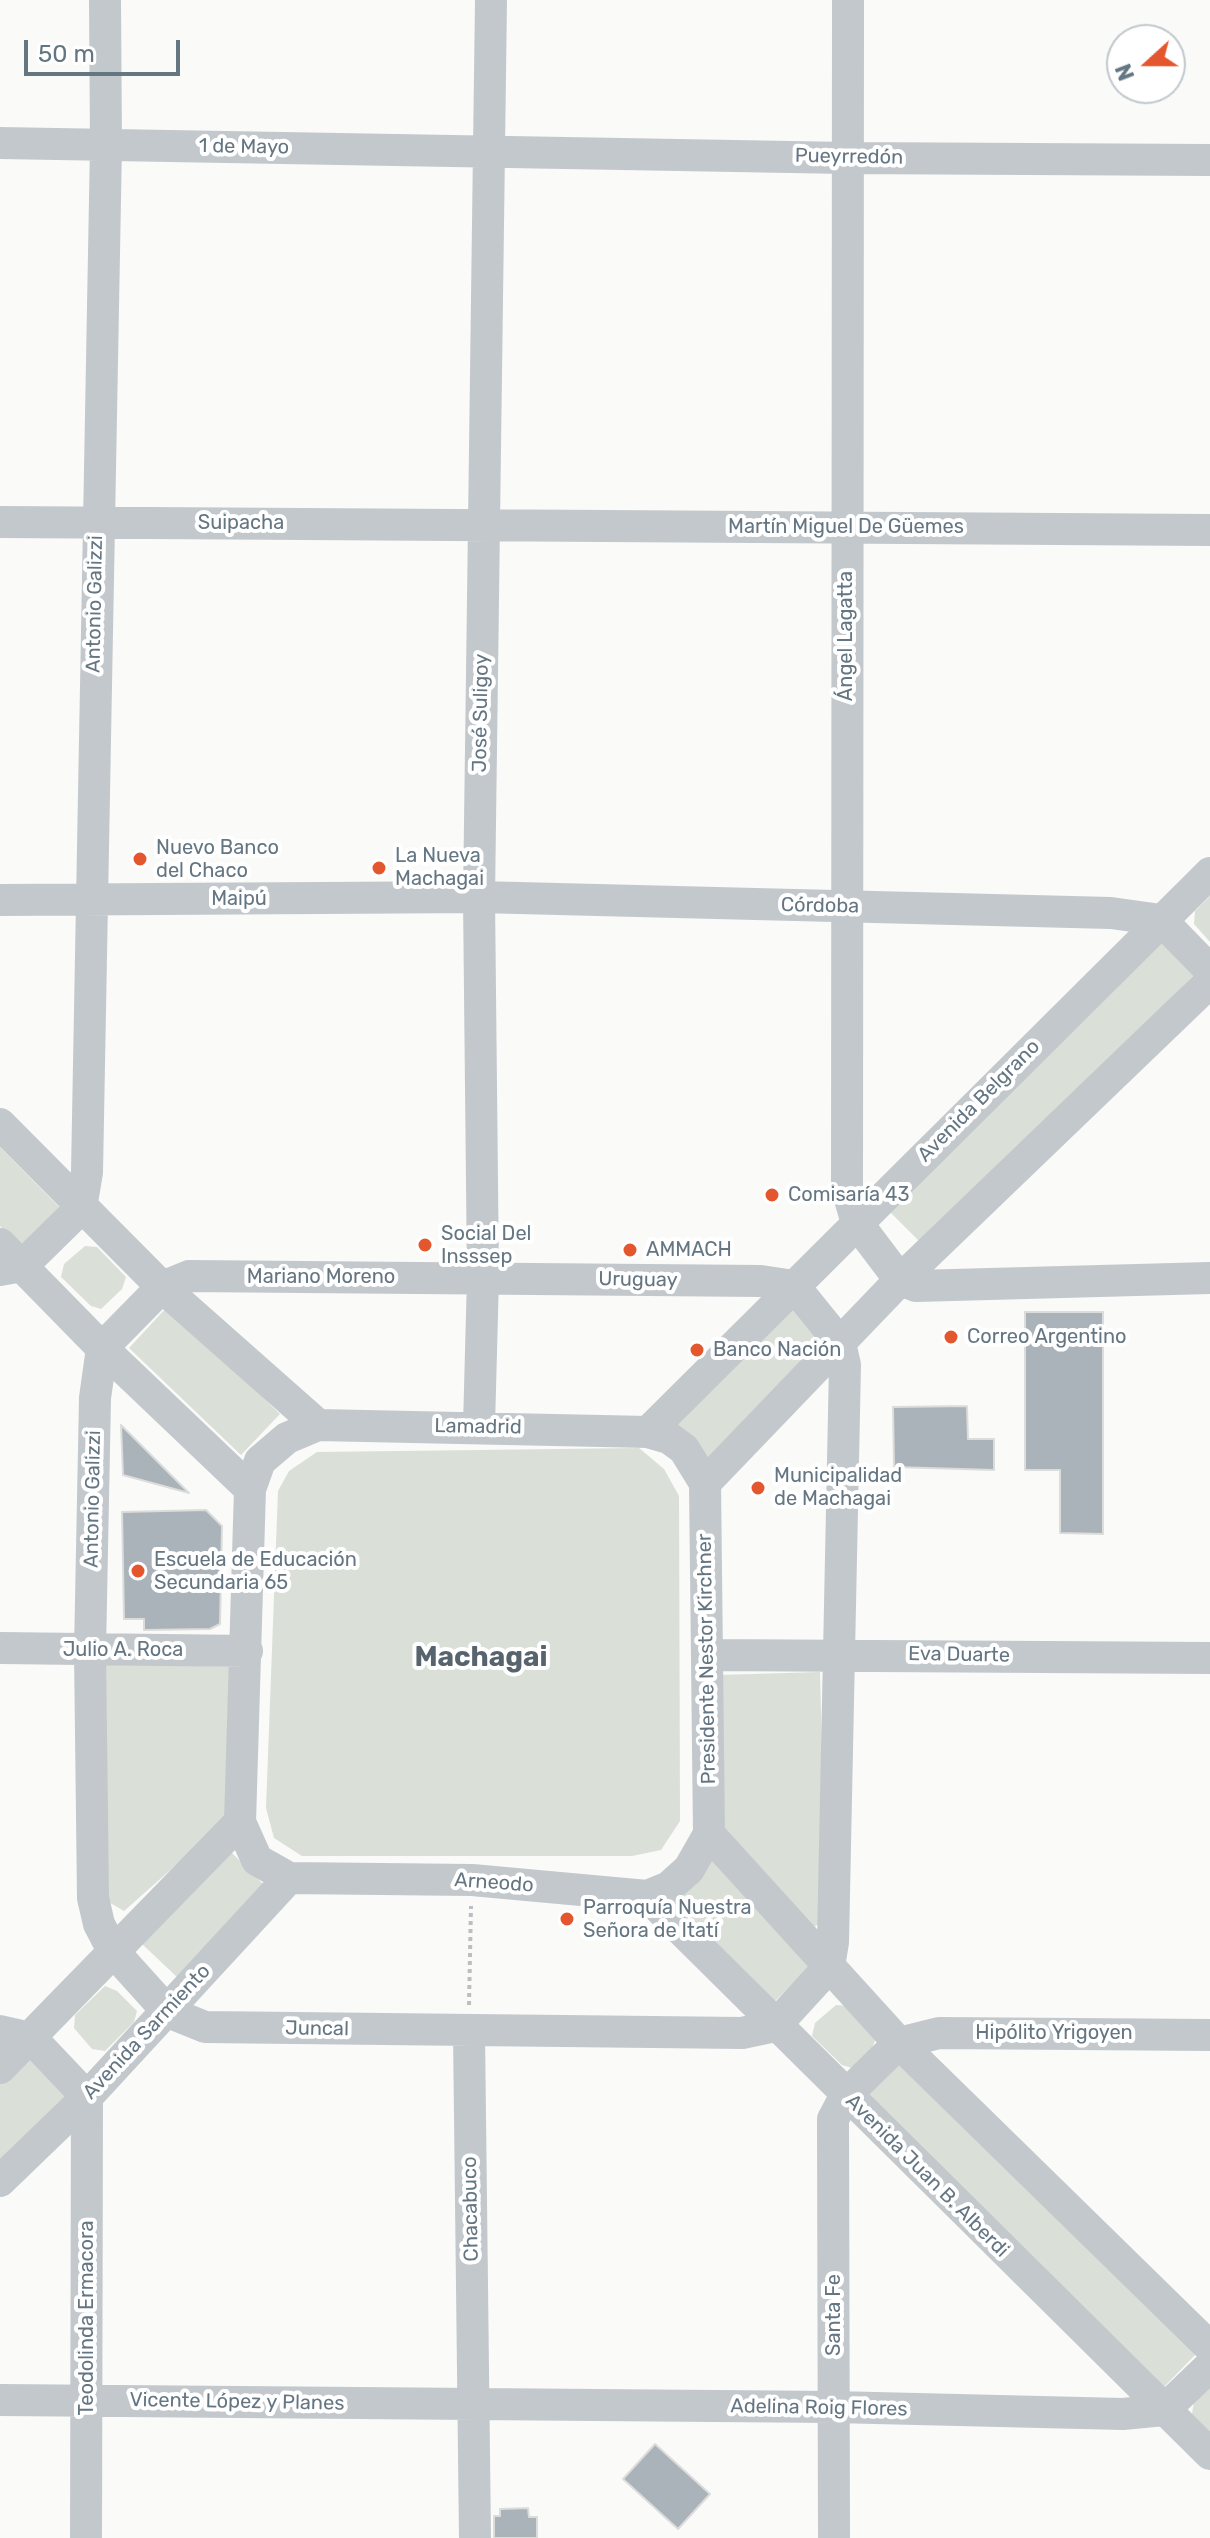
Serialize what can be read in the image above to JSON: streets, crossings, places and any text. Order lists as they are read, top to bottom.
{
  "streets": {
    "street": [
      "1 de Mayo",
      "Pueyrredón",
      "Suipacha",
      "Martín Miguel De Güemes",
      "Antonio Galizzi",
      "Ángel Lagatta",
      "José Suligoy",
      "Maipú",
      "Córdoba",
      "Avenida Belgrano",
      "Mariano Moreno",
      "Uruguay",
      "Lamadrid",
      "Julio A. Roca",
      "Eva Duarte",
      "Presidente Nestor Kirchner",
      "Arneodo",
      "Juncal",
      "Avenida Sarmiento",
      "Hipólito Yrigoyen",
      "Avenida Juan B. Alberdi",
      "Chacabuco",
      "Santa Fe",
      "Teodolinda Ermacora",
      "Vicente López y Planes",
      "Adelina Roig Flores"
    ]
  },
  "crossings": [
    ["1 de Mayo", "Pueyrredón"],
    ["1 de Mayo", "Antonio Galizzi"],
    ["1 de Mayo", "José Suligoy"],
    ["Pueyrredón", "Ángel Lagatta"],
    ["Pueyrredón", "José Suligoy"],
    ["Suipacha", "Martín Miguel De Güemes"],
    ["Suipacha", "Antonio Galizzi"],
    ["Suipacha", "José Suligoy"],
    ["Martín Miguel De Güemes", "Ángel Lagatta"],
    ["Martín Miguel De Güemes", "José Suligoy"],
    ["Antonio Galizzi", "Maipú"],
    ["Antonio Galizzi", "Julio A. Roca"],
    ["Ángel Lagatta", "Córdoba"],
    ["Ángel Lagatta", "Avenida Belgrano"],
    ["José Suligoy", "Maipú"],
    ["José Suligoy", "Córdoba"],
    ["José Suligoy", "Mariano Moreno"],
    ["José Suligoy", "Uruguay"],
    ["José Suligoy", "Lamadrid"],
    ["Maipú", "Córdoba"],
    ["Córdoba", "Avenida Belgrano"],
    ["Avenida Belgrano", "Uruguay"],
    ["Avenida Belgrano", "Lamadrid"],
    ["Mariano Moreno", "Uruguay"],
    ["Lamadrid", "Presidente Nestor Kirchner"],
    ["Eva Duarte", "Presidente Nestor Kirchner"],
    ["Arneodo", "Avenida Sarmiento"],
    ["Arneodo", "Avenida Juan B. Alberdi"],
    ["Juncal", "Avenida Sarmiento"],
    ["Juncal", "Chacabuco"],
    ["Avenida Sarmiento", "Teodolinda Ermacora"],
    ["Avenida Juan B. Alberdi", "Santa Fe"],
    ["Avenida Juan B. Alberdi", "Adelina Roig Flores"],
    ["Chacabuco", "Vicente López y Planes"],
    ["Chacabuco", "Adelina Roig Flores"],
    ["Santa Fe", "Adelina Roig Flores"],
    ["Teodolinda Ermacora", "Vicente López y Planes"],
    ["Vicente López y Planes", "Adelina Roig Flores"]
  ],
  "districts": ["Machagai"],
  "places": [
    "Nuevo Banco del Chaco",
    "La Nueva Machagai",
    "Comisaría 43",
    "Social Del Insssep",
    "AMMACH",
    "Correo Argentino",
    "Banco Nación",
    "Municipalidad de Machagai",
    "Escuela de Educación Secundaria 65",
    "Parroquía Nuestra Señora de Itatí"
  ],
  "scale_bar": "50 m",
  "north": "left"
}
